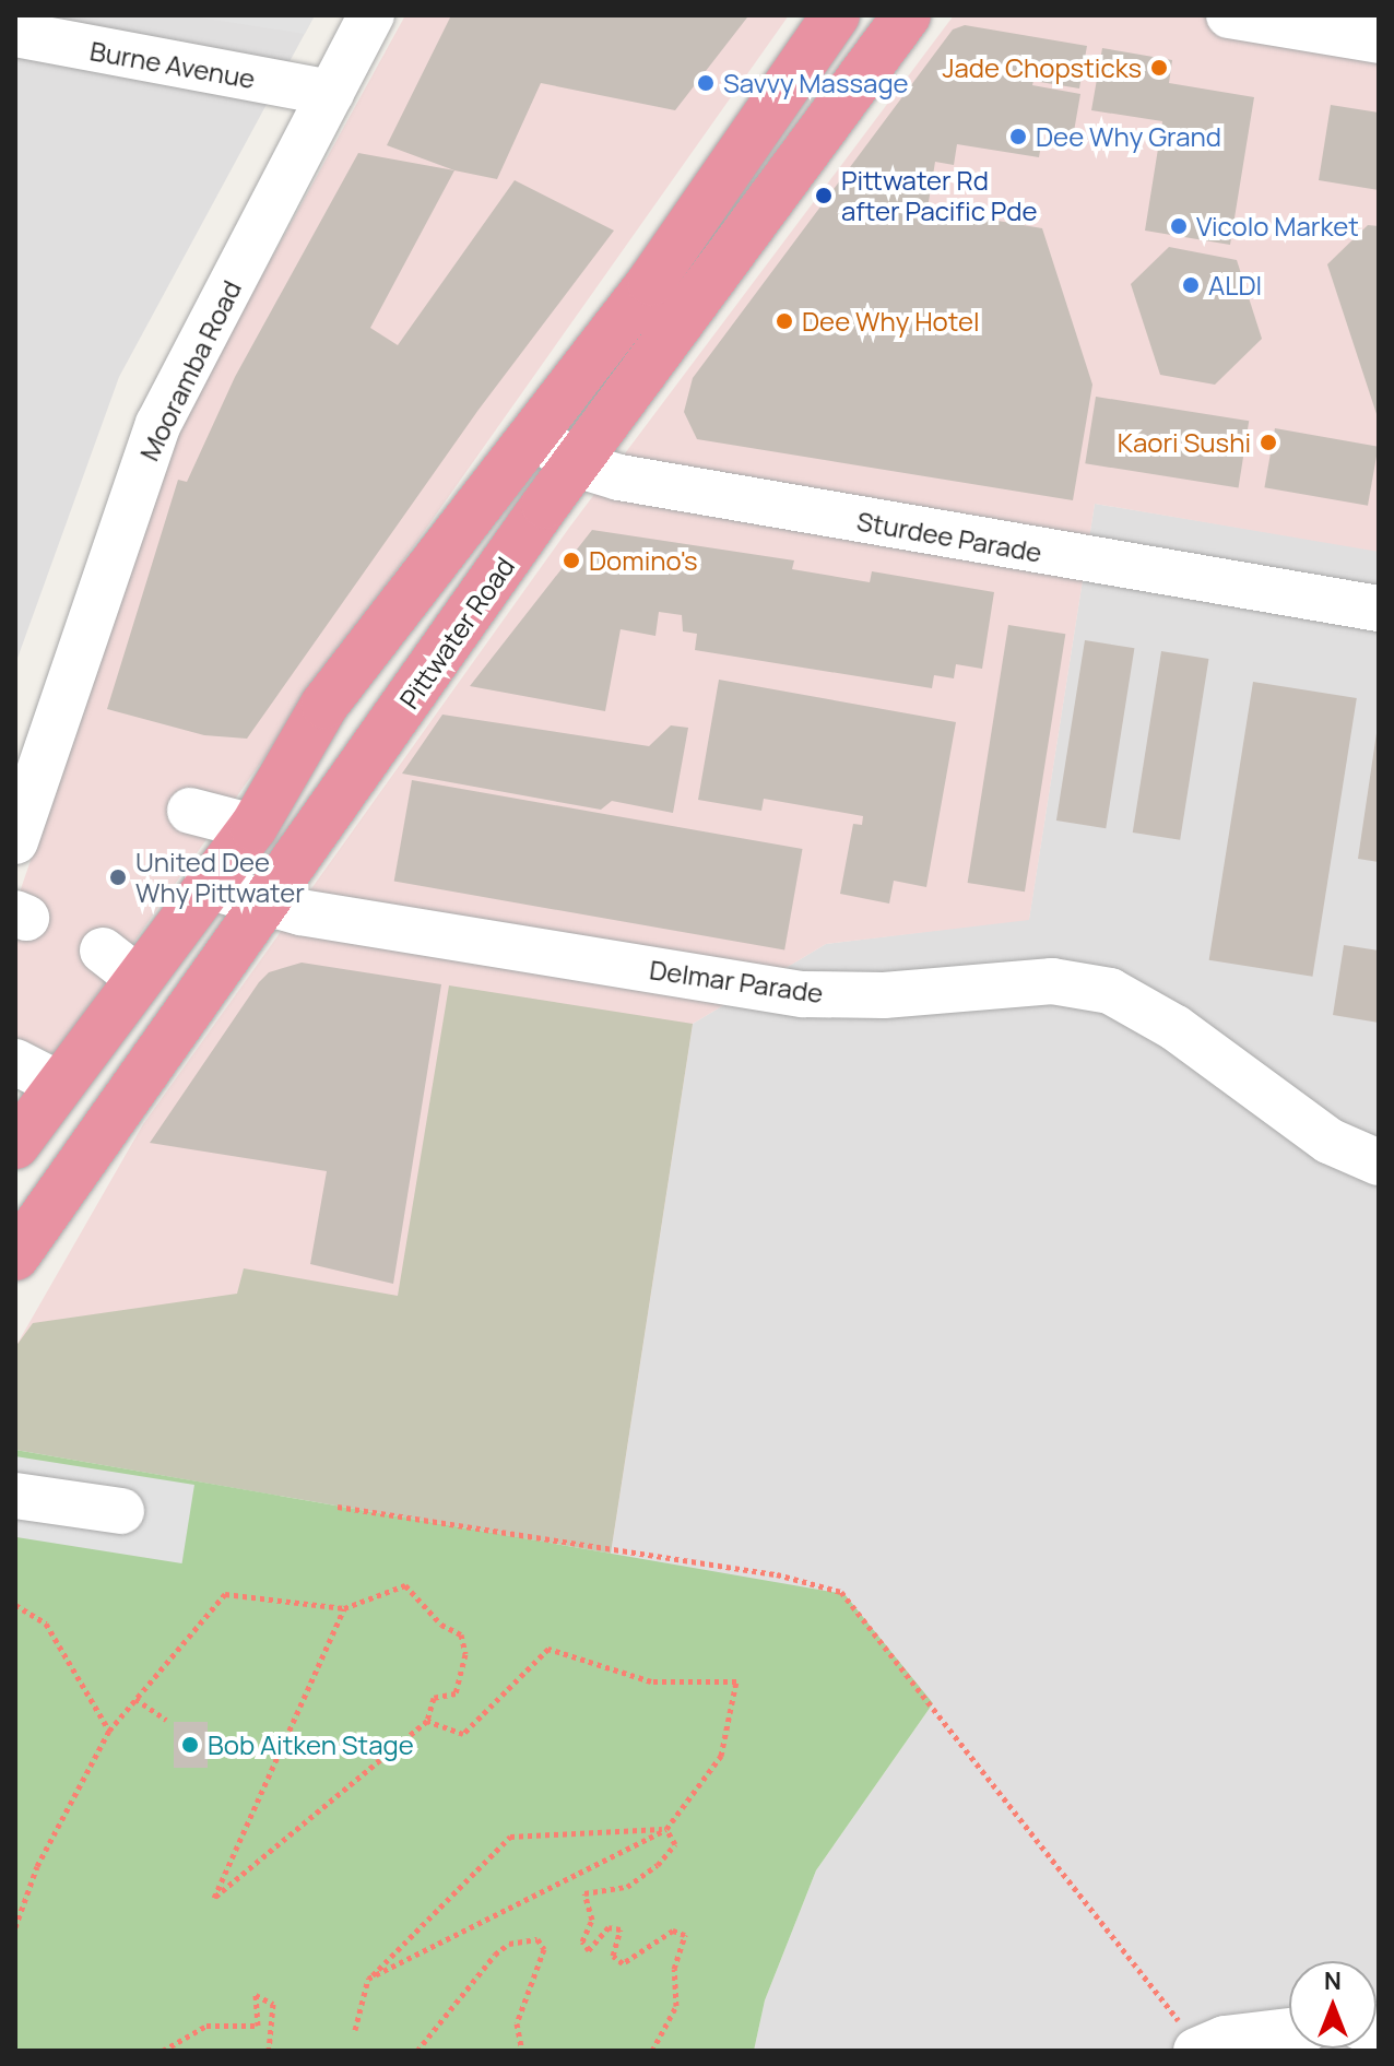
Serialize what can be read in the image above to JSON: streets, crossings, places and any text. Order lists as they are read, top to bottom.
{
  "streets": {
    "highway": ["Pittwater Road"],
    "street": [
      "Burne Avenue",
      "Mooramba Road",
      "Sturdee Parade",
      "Delmar Parade"
    ]
  },
  "crossings": [
    ["Burne Avenue", "Mooramba Road"],
    ["Sturdee Parade", "Pittwater Road"],
    ["Pittwater Road", "Delmar Parade"]
  ],
  "places": [
    "Jade Chopsticks",
    "Savvy Massage",
    "Dee Why Grand",
    "Pittwater Rd after Pacific Pde",
    "Vicolo Market",
    "ALDI",
    "Dee Why Hotel",
    "Kaori Sushi",
    "Domino's",
    "United Dee Why Pittwater",
    "Bob Aitken Stage"
  ],
  "north": "top"
}
